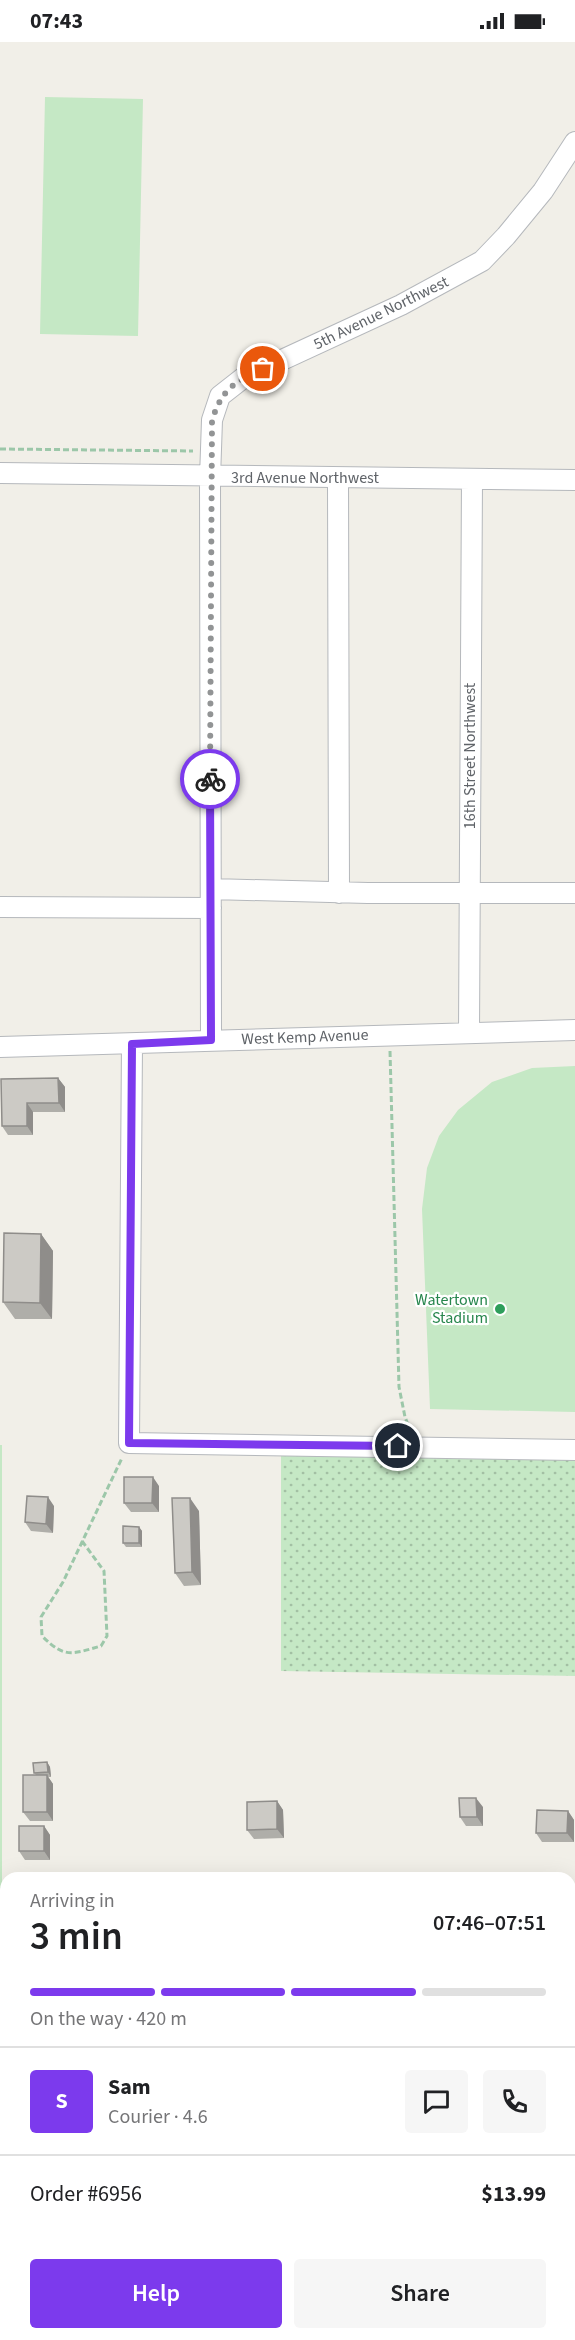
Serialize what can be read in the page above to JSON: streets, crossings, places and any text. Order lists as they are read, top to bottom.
{
  "streets": {
    "street": [
      "5th Avenue Northwest",
      "3rd Avenue Northwest",
      "16th Street Northwest",
      "West Kemp Avenue"
    ]
  },
  "crossings": [
    ["5th Avenue Northwest", "3rd Avenue Northwest"],
    ["5th Avenue Northwest", "West Kemp Avenue"],
    ["3rd Avenue Northwest", "16th Street Northwest"],
    ["16th Street Northwest", "West Kemp Avenue"]
  ],
  "places": ["Watertown Stadium"],
  "page": {
    "status": "07:43",
    "heading": ["3 min", "Arriving in", "07:46–07:51"],
    "panel": [
      "Sam",
      "Courier · 4.6",
      "Order #6956",
      "$13.99"
    ],
    "bar": "On the way · 420 m",
    "round": "S",
    "buttons": ["Help", "Share"]
  }
}
